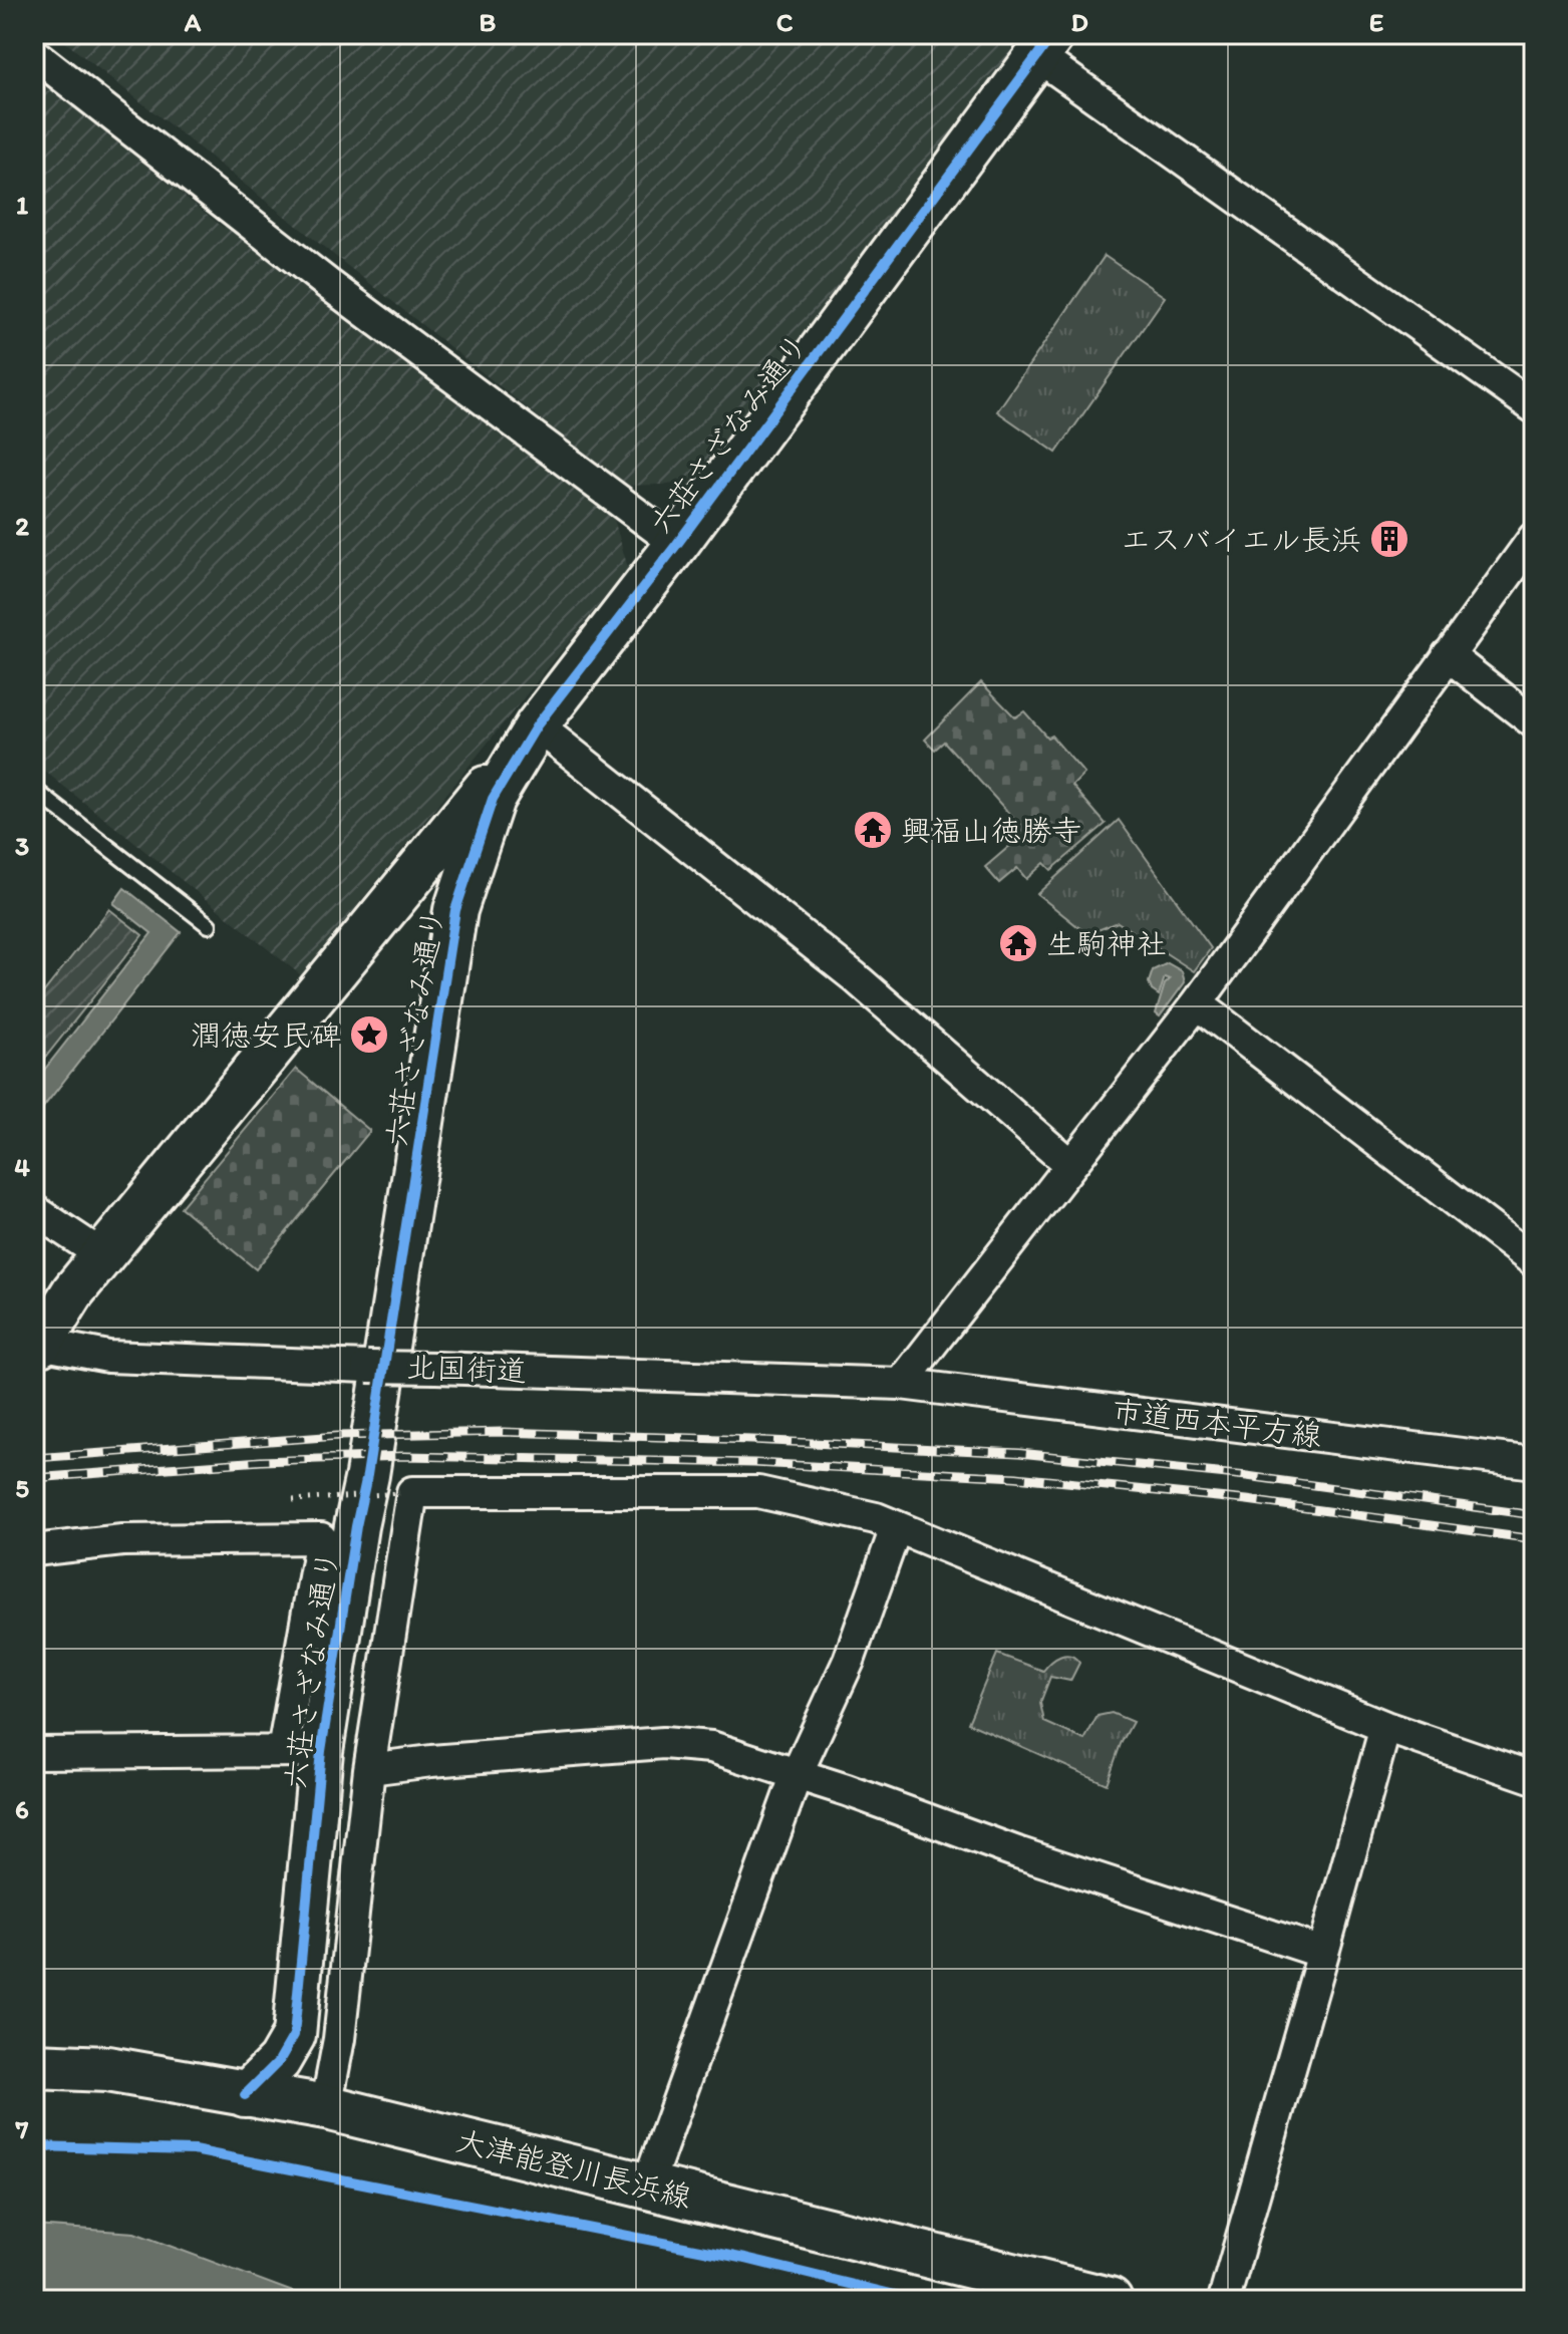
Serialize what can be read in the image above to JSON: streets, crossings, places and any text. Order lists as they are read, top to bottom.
{
  "streets": {
    "main road": ["大津能登川長浜線"],
    "street": ["六荘さざなみ通り", "北国街道", "市道西本平方線"]
  },
  "crossings": [
    ["六荘さざなみ通り", "大津能登川長浜線"],
    ["北国街道", "市道西本平方線"]
  ],
  "places": {
    "building": ["エスバイエル長浜"],
    "temple": ["興福山徳勝寺", "生駒神社"],
    "place": ["潤徳安民碑"]
  },
  "grid": {
    "columns": [
      "A",
      "B",
      "C",
      "D",
      "E"
    ],
    "rows": [
      "1",
      "2",
      "3",
      "4",
      "5",
      "6",
      "7"
    ]
  }
}
